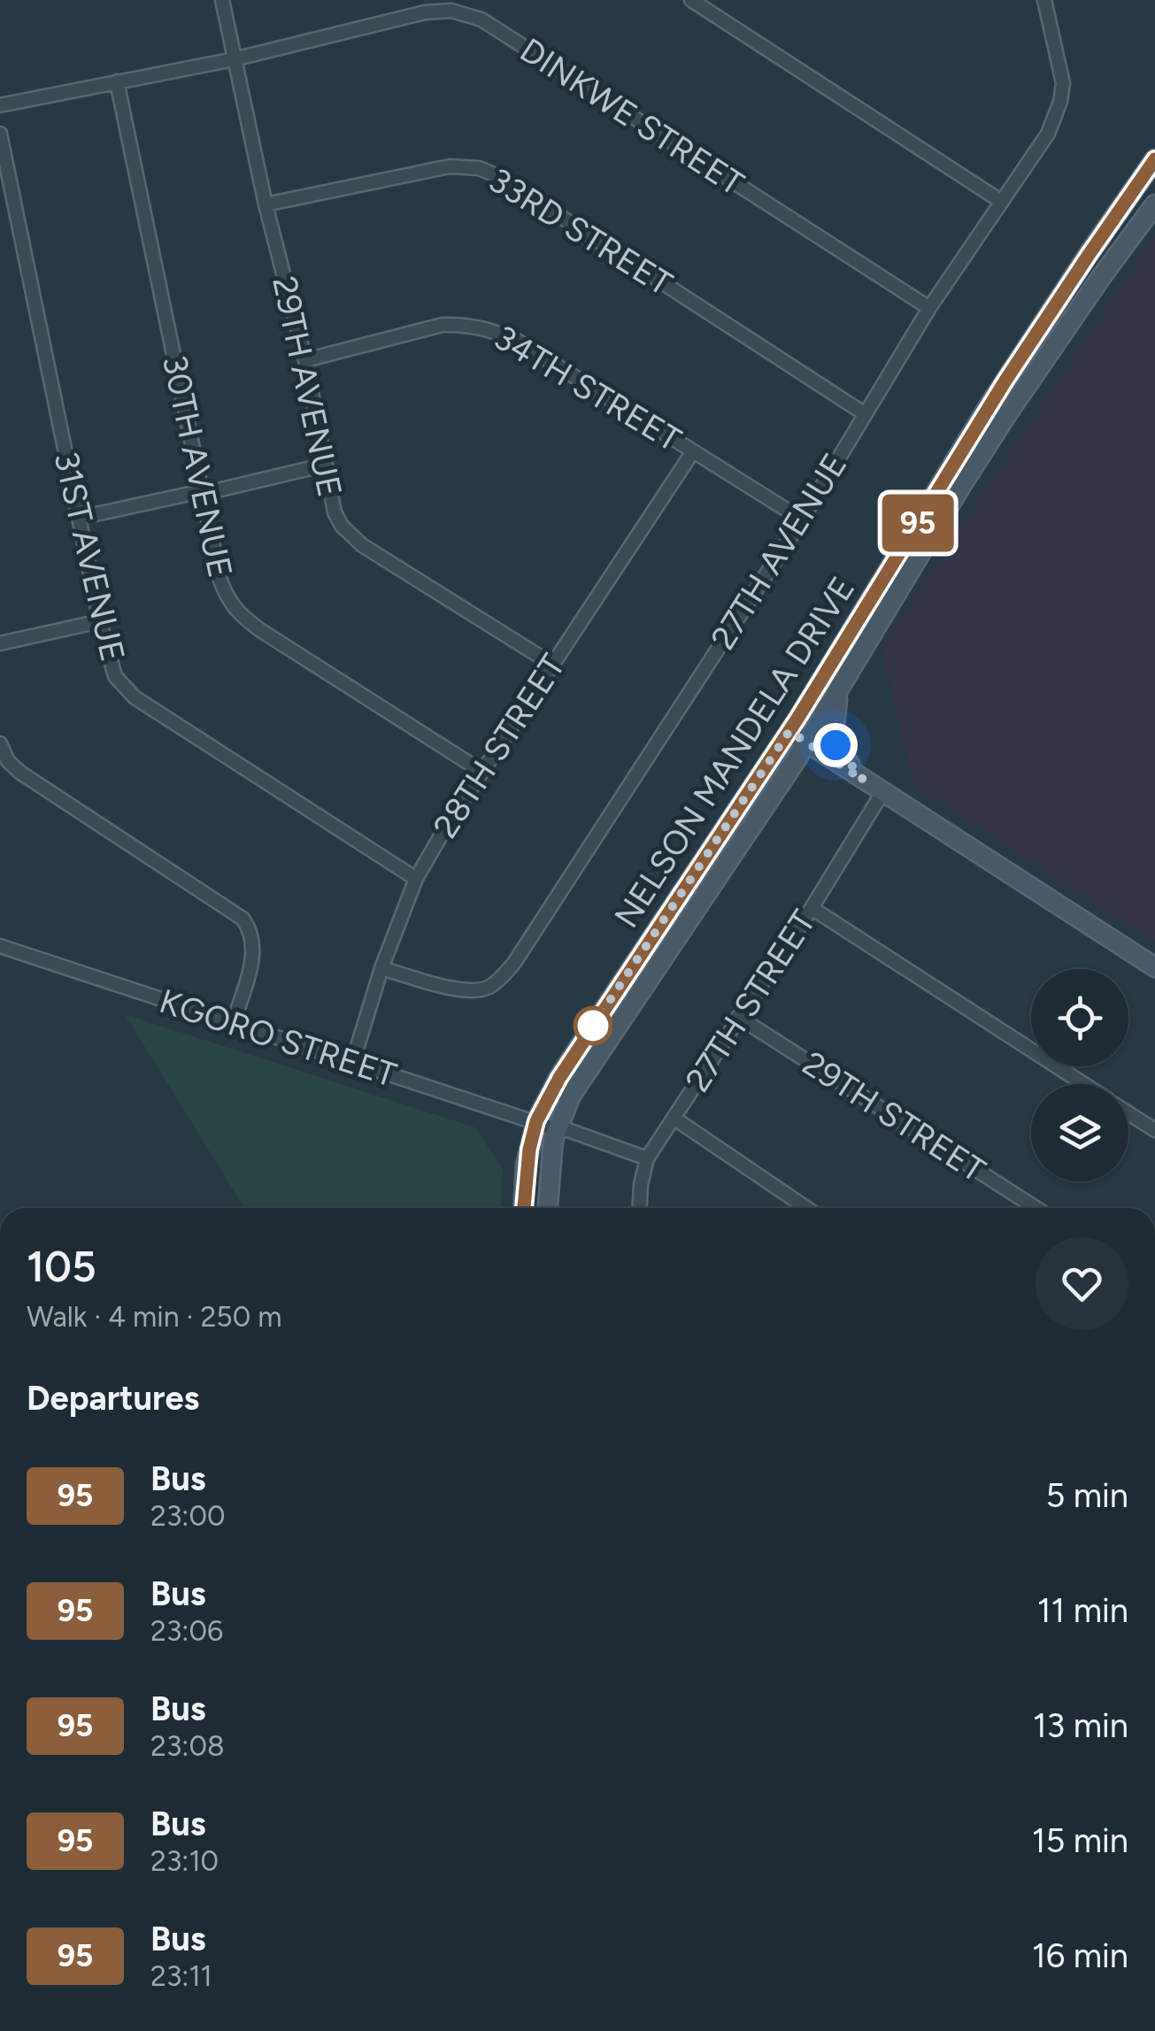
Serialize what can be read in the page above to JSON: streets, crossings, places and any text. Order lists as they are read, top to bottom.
{
  "streets": {
    "main road": ["NELSON MANDELA DRIVE"],
    "street": [
      "DINKWE STREET",
      "33RD STREET",
      "29TH AVENUE",
      "34TH STREET",
      "30TH AVENUE",
      "27TH AVENUE",
      "31ST AVENUE",
      "28TH STREET",
      "27TH STREET",
      "KGORO STREET",
      "29TH STREET"
    ]
  },
  "crossings": [
    ["DINKWE STREET", "29TH AVENUE"],
    ["DINKWE STREET", "30TH AVENUE"],
    ["DINKWE STREET", "27TH AVENUE"],
    ["33RD STREET", "29TH AVENUE"],
    ["33RD STREET", "27TH AVENUE"],
    ["29TH AVENUE", "34TH STREET"],
    ["29TH AVENUE", "28TH STREET"],
    ["34TH STREET", "27TH AVENUE"],
    ["34TH STREET", "28TH STREET"],
    ["30TH AVENUE", "28TH STREET"],
    ["27TH AVENUE", "28TH STREET"],
    ["31ST AVENUE", "28TH STREET"],
    ["28TH STREET", "KGORO STREET"],
    ["NELSON MANDELA DRIVE", "KGORO STREET"],
    ["27TH STREET", "KGORO STREET"],
    ["27TH STREET", "29TH STREET"]
  ],
  "lines": ["bus line 95"],
  "page": {
    "on_map": "95",
    "heading": [
      ["105", "Walk · 4 min · 250 m"],
      "Departures"
    ],
    "list": [
      {
        "mark": "95",
        "name": "Bus",
        "note": "23:00",
        "value": "5 min"
      },
      {
        "mark": "95",
        "name": "Bus",
        "note": "23:06",
        "value": "11 min"
      },
      {
        "mark": "95",
        "name": "Bus",
        "note": "23:08",
        "value": "13 min"
      },
      {
        "mark": "95",
        "name": "Bus",
        "note": "23:10",
        "value": "15 min"
      },
      {
        "mark": "95",
        "name": "Bus",
        "note": "23:11",
        "value": "16 min"
      }
    ]
  }
}
